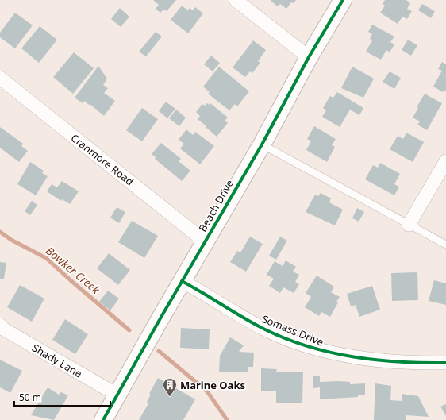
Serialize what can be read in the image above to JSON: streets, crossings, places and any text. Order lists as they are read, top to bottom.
{
  "streets": {
    "main road": ["Beach Drive"],
    "street": ["Cranmore Road", "Somass Drive", "Shady Lane"]
  },
  "crossings": [
    ["Cranmore Road", "Beach Drive"],
    ["Beach Drive", "Somass Drive"],
    ["Beach Drive", "Shady Lane"]
  ],
  "water": ["Bowker Creek"],
  "places": {
    "building": ["Marine Oaks"]
  },
  "scale_bar": "50 m"
}
